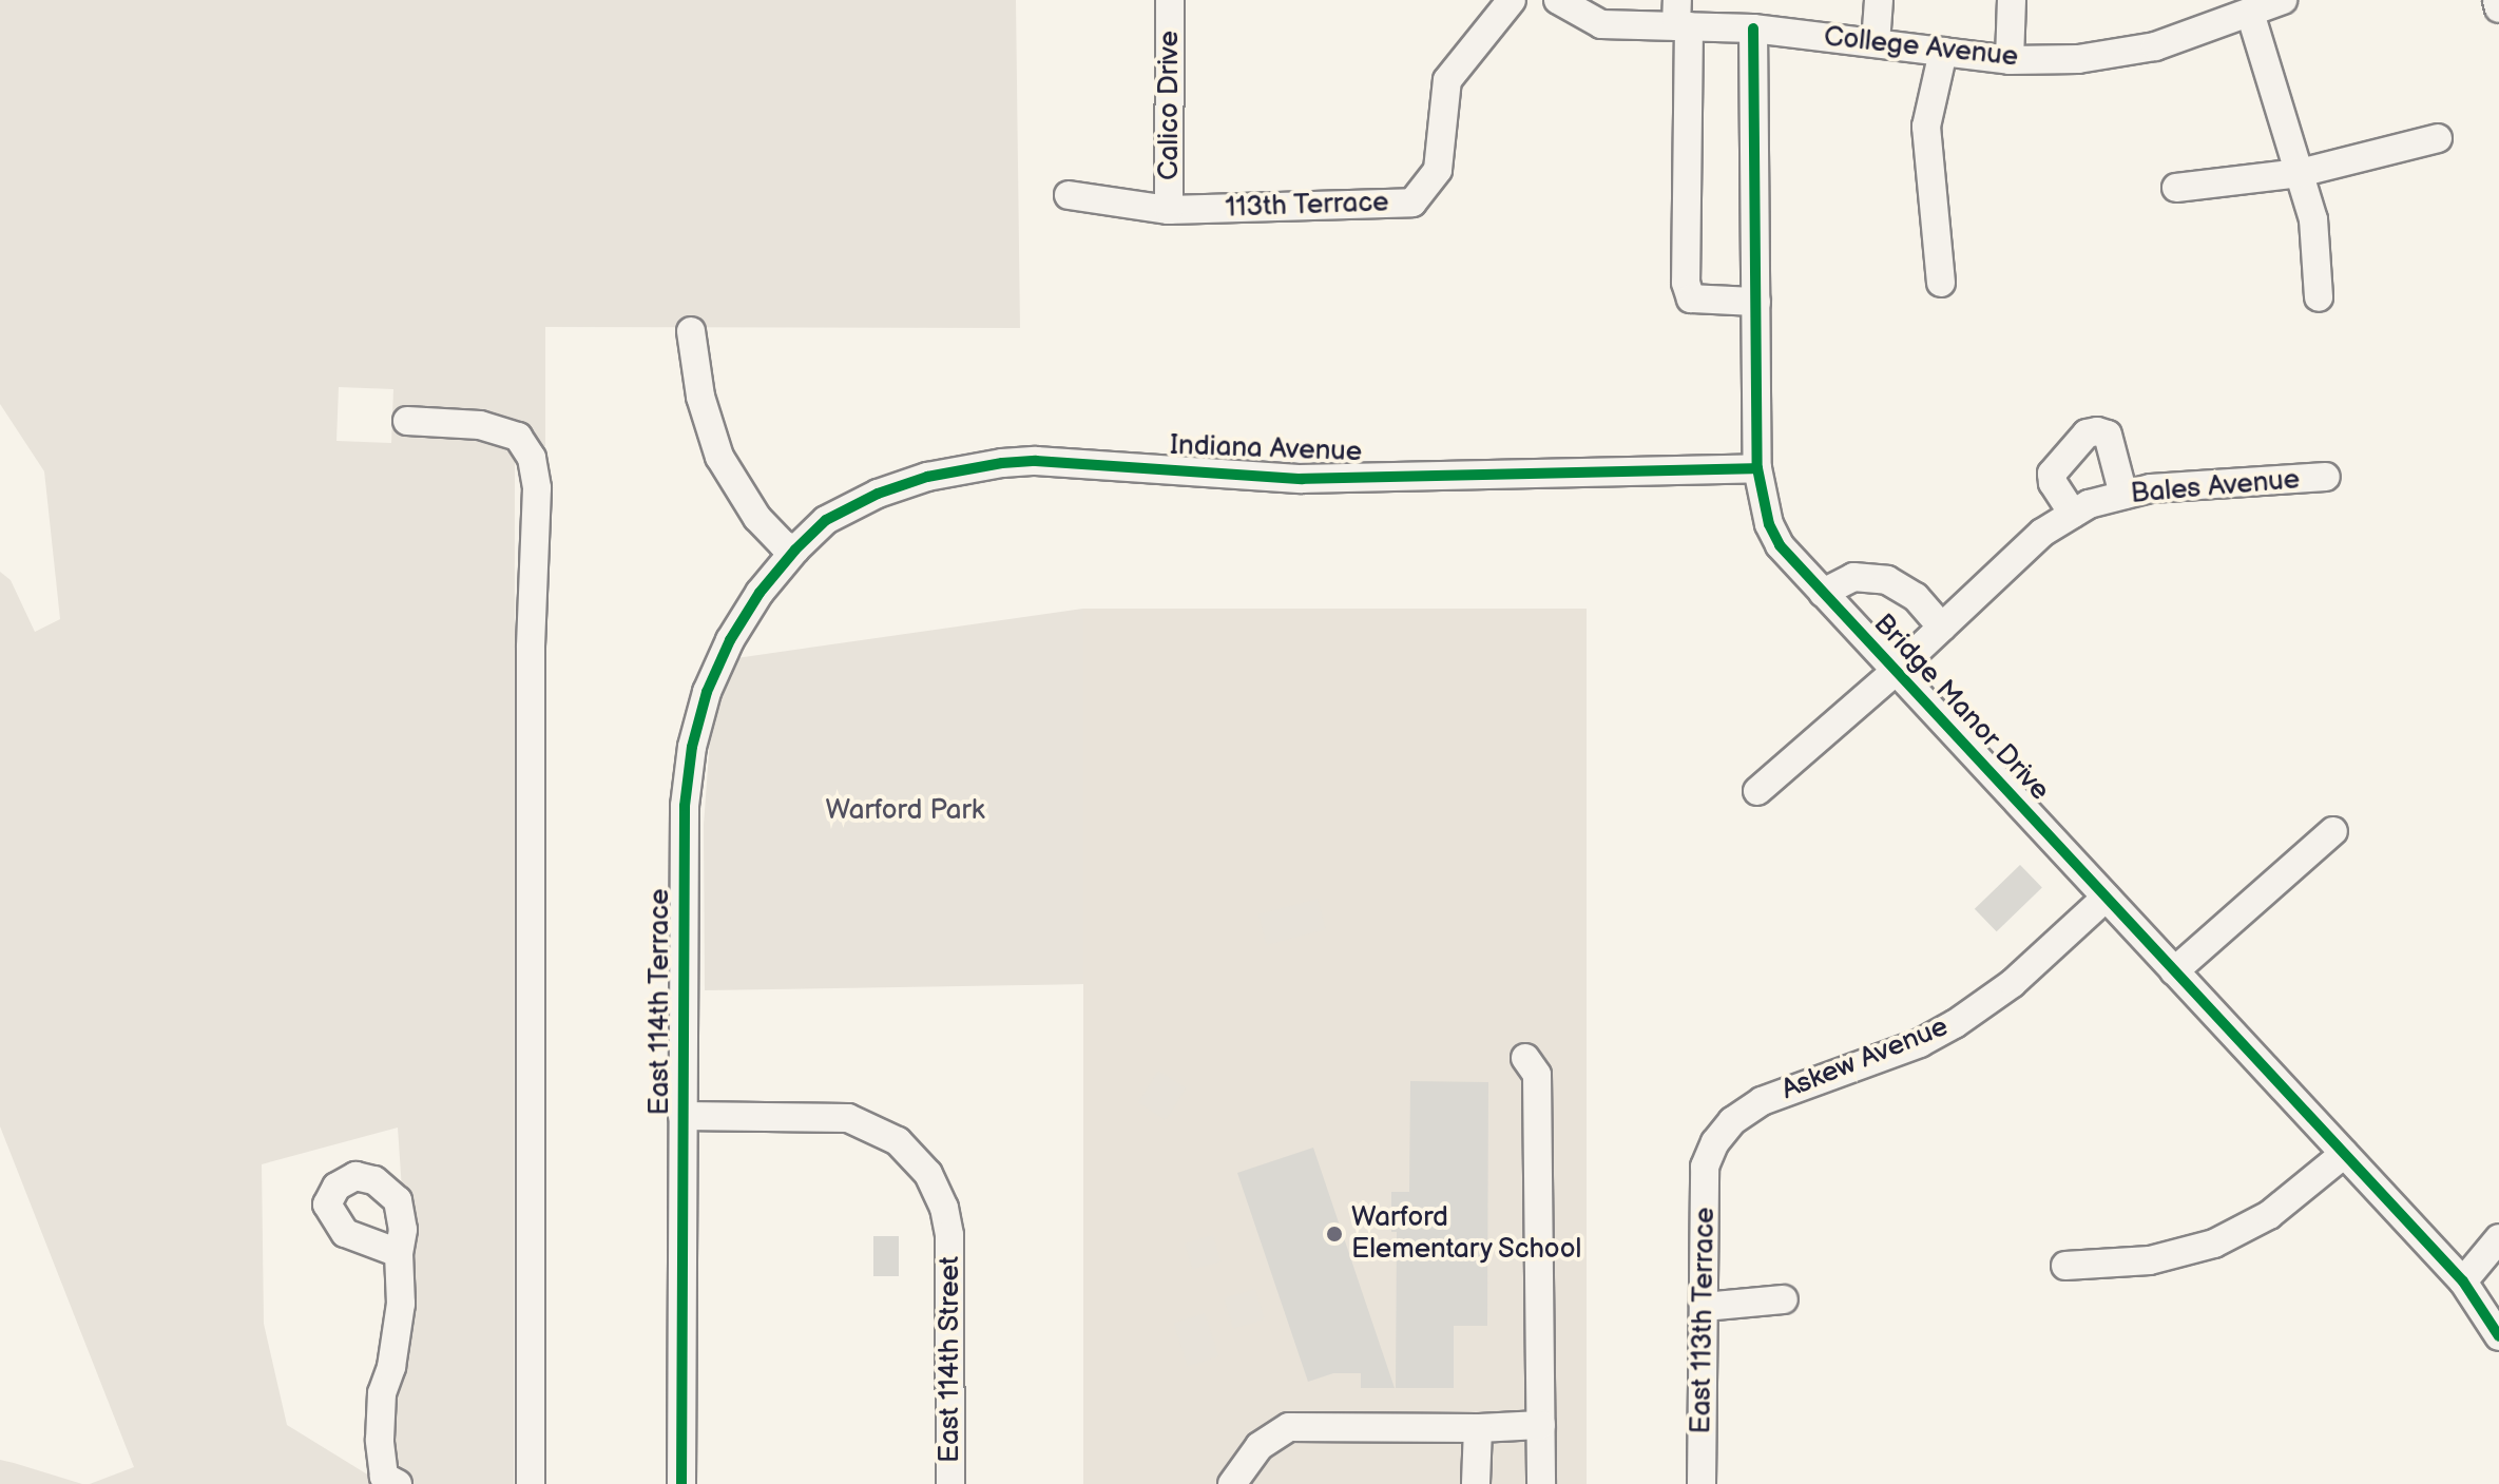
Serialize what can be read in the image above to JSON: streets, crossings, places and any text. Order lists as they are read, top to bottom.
{
  "streets": {
    "street": [
      "College Avenue",
      "Calico Drive",
      "113th Terrace",
      "Indiana Avenue",
      "Bales Avenue",
      "Bridge Manor Drive",
      "East 114th Terrace",
      "Askew Avenue",
      "East 113th Terrace",
      "East 114th Street"
    ]
  },
  "crossings": [
    ["College Avenue", "Bridge Manor Drive"],
    ["Calico Drive", "113th Terrace"],
    ["Indiana Avenue", "Bridge Manor Drive"],
    ["Indiana Avenue", "East 114th Terrace"],
    ["Bales Avenue", "Bridge Manor Drive"],
    ["Bridge Manor Drive", "Askew Avenue"],
    ["East 114th Terrace", "East 114th Street"],
    ["Askew Avenue", "East 113th Terrace"]
  ],
  "parks": ["Warford Park"],
  "places": ["Warford Elementary School"]
}
